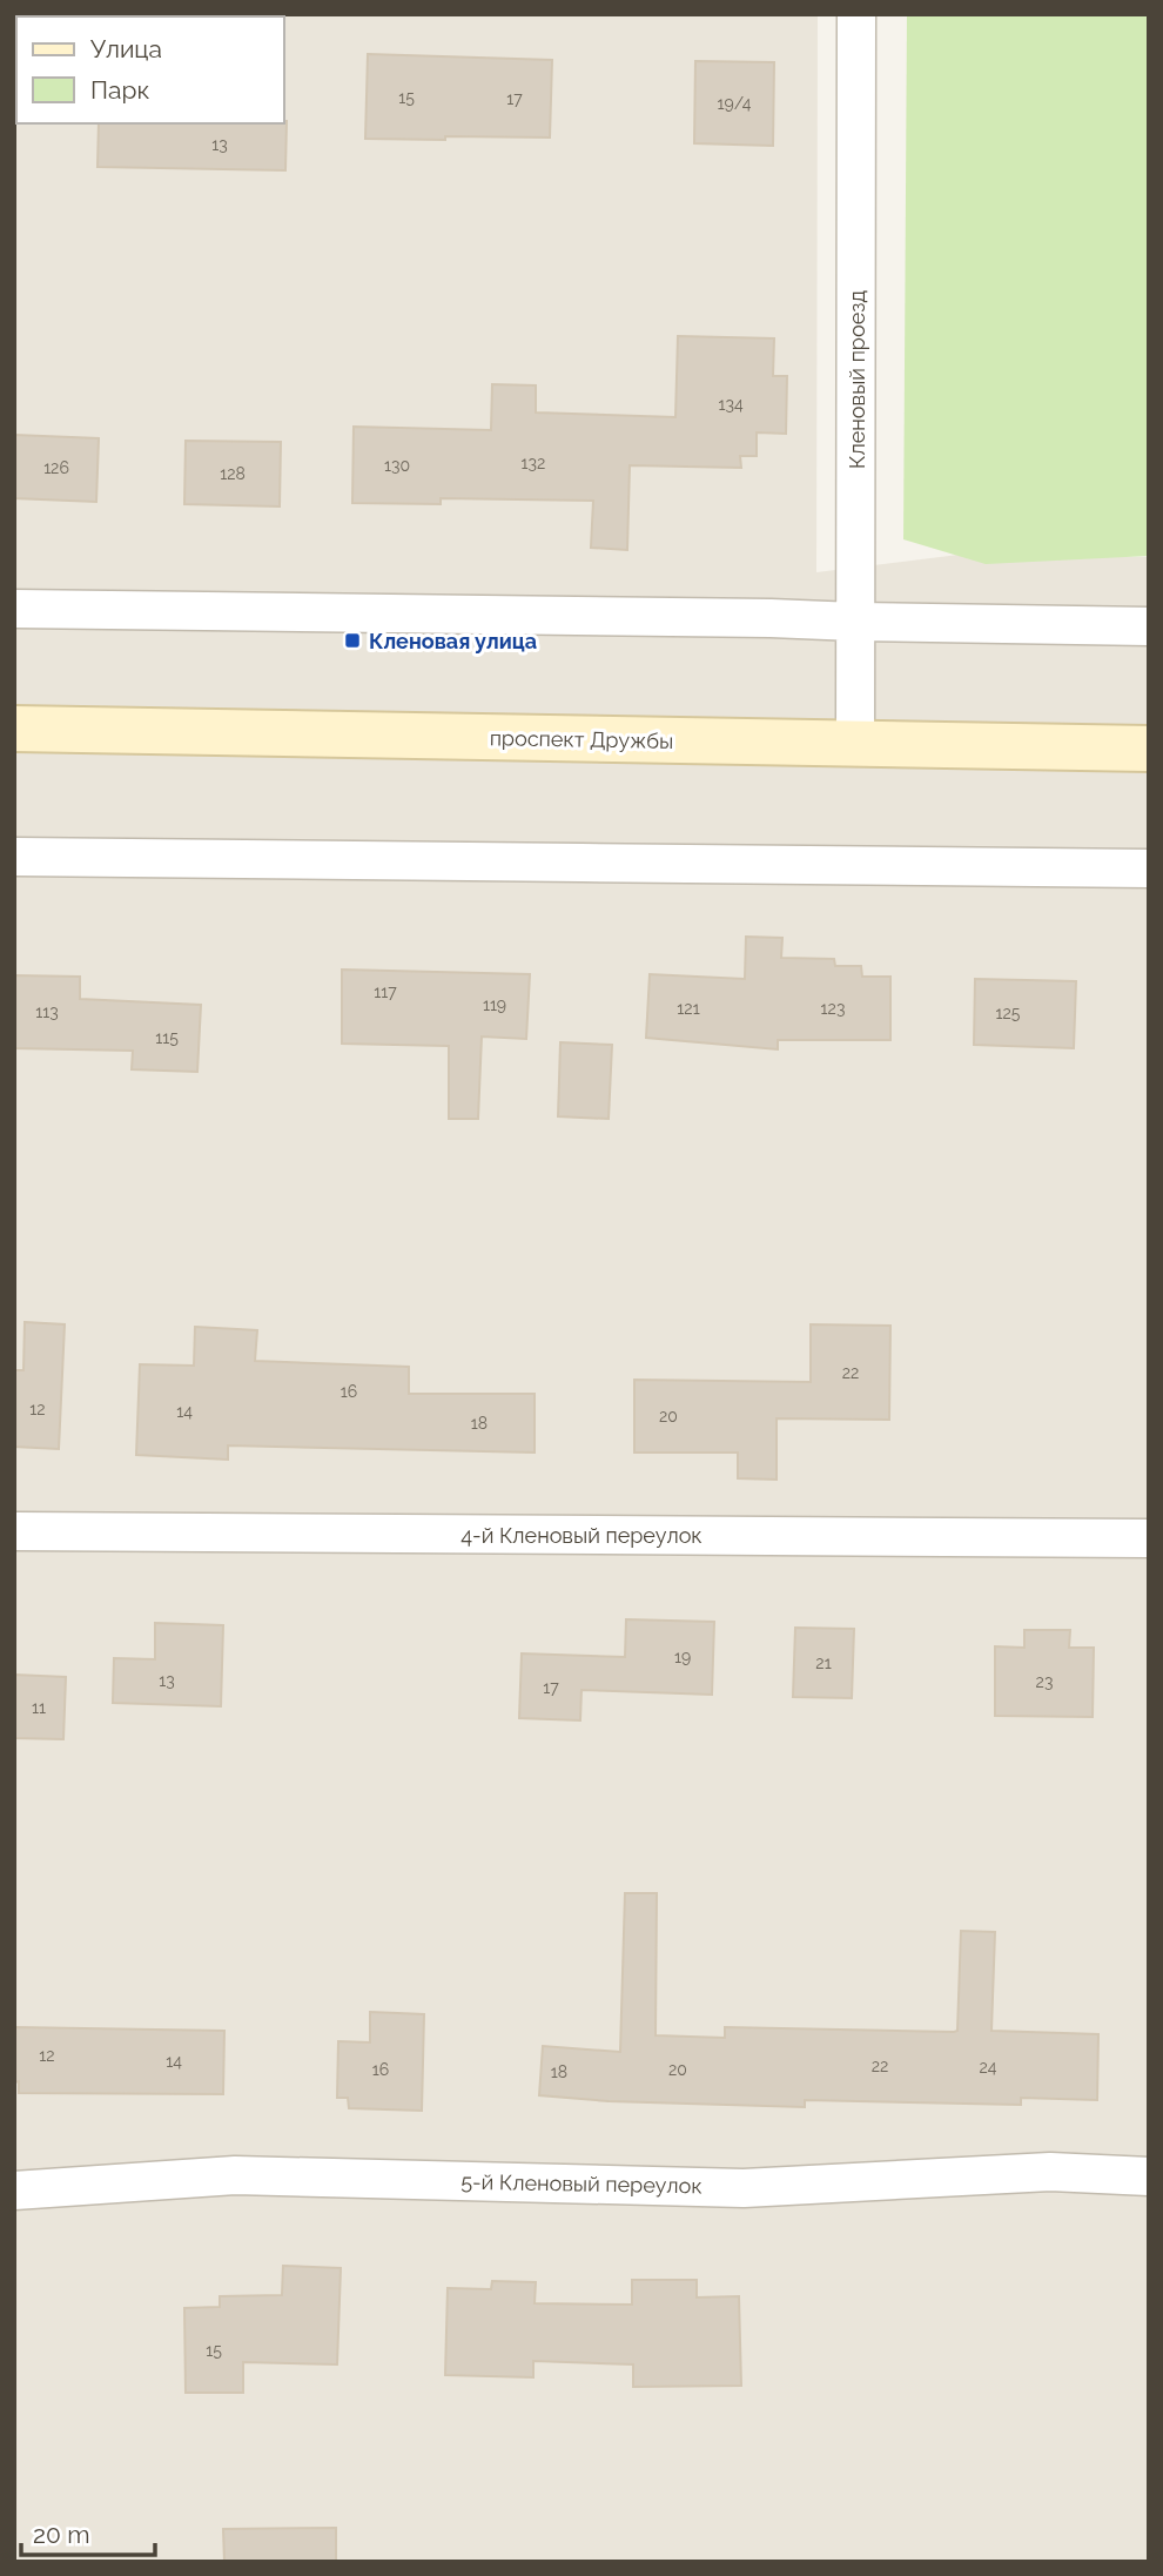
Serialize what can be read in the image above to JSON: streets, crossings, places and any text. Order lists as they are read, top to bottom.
{
  "streets": {
    "main road": ["проспект Дружбы"],
    "street": ["Кленовый проезд", "4-й Кленовый переулок", "5-й Кленовый переулок"]
  },
  "crossings": [
    ["Кленовый проезд", "проспект Дружбы"]
  ],
  "places": {
    "transit": ["Кленовая улица"]
  },
  "house_numbers": [
    "15",
    "17",
    "19/4",
    "13",
    "134",
    "132",
    "130",
    "126",
    "128",
    "117",
    "119",
    "121",
    "123",
    "113",
    "125",
    "115",
    "22",
    "16",
    "12",
    "14",
    "20",
    "18",
    "19",
    "21",
    "13",
    "23",
    "17",
    "11",
    "12",
    "14",
    "22",
    "24",
    "16",
    "20",
    "18",
    "15"
  ],
  "legend": ["Улица", "Парк"],
  "scale_bar": "20 m"
}
